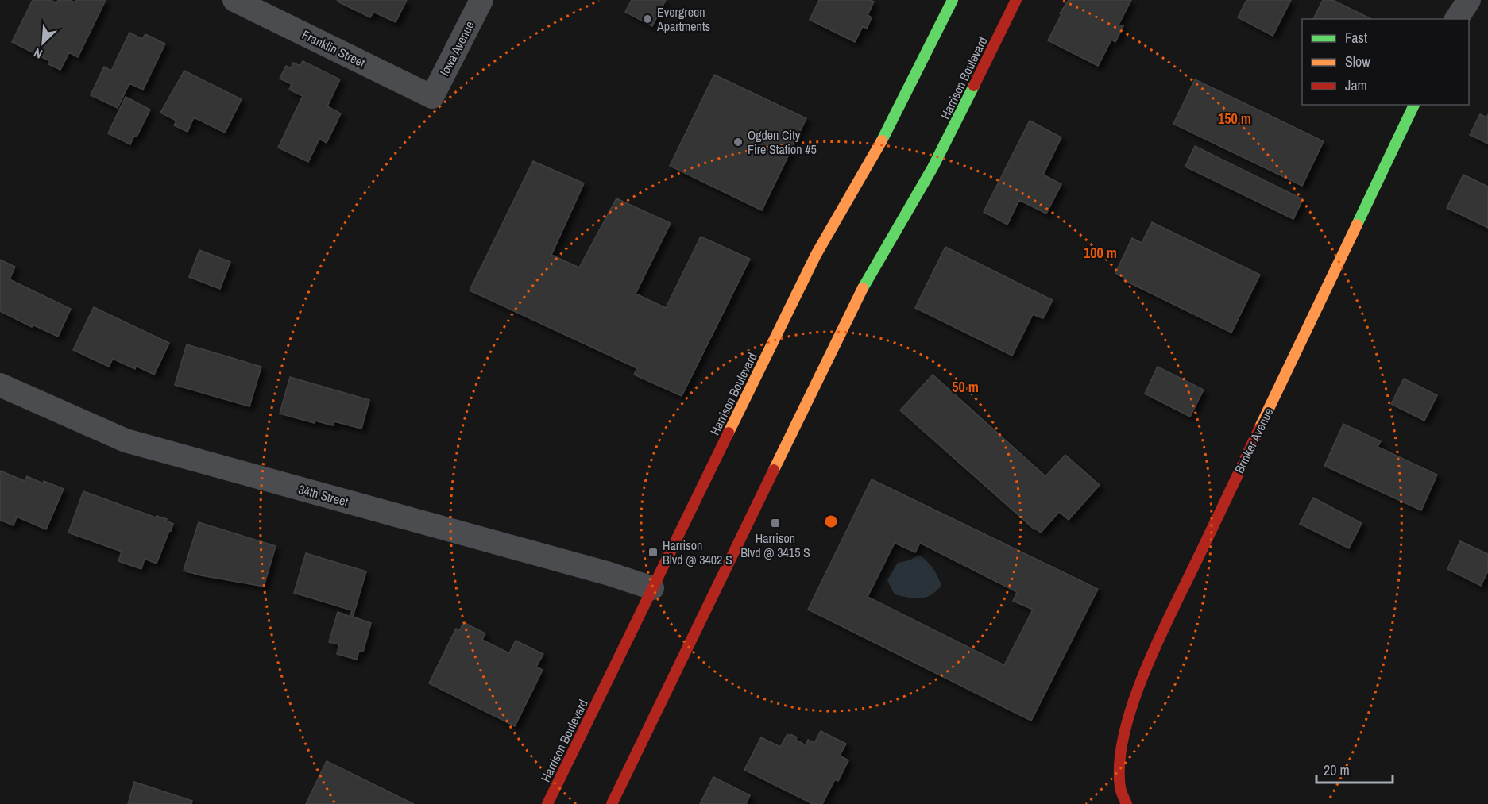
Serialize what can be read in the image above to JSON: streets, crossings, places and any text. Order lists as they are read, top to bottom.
{
  "streets": {
    "main road": ["Harrison Boulevard", "Brinker Avenue"],
    "street": ["Franklin Street", "Iowa Avenue", "34th Street"]
  },
  "crossings": [
    ["Franklin Street", "Iowa Avenue"],
    ["Harrison Boulevard", "34th Street"]
  ],
  "places": {
    "other": ["Evergreen Apartments", "Ogden City Fire Station #5"],
    "transit": ["Harrison Blvd @ 3415 S", "Harrison Blvd @ 3402 S"]
  },
  "legend": ["Fast", "Slow", "Jam"],
  "scale_bar": "20 m",
  "north": "bottom left",
  "rings": ["150 m", "100 m", "50 m"]
}
